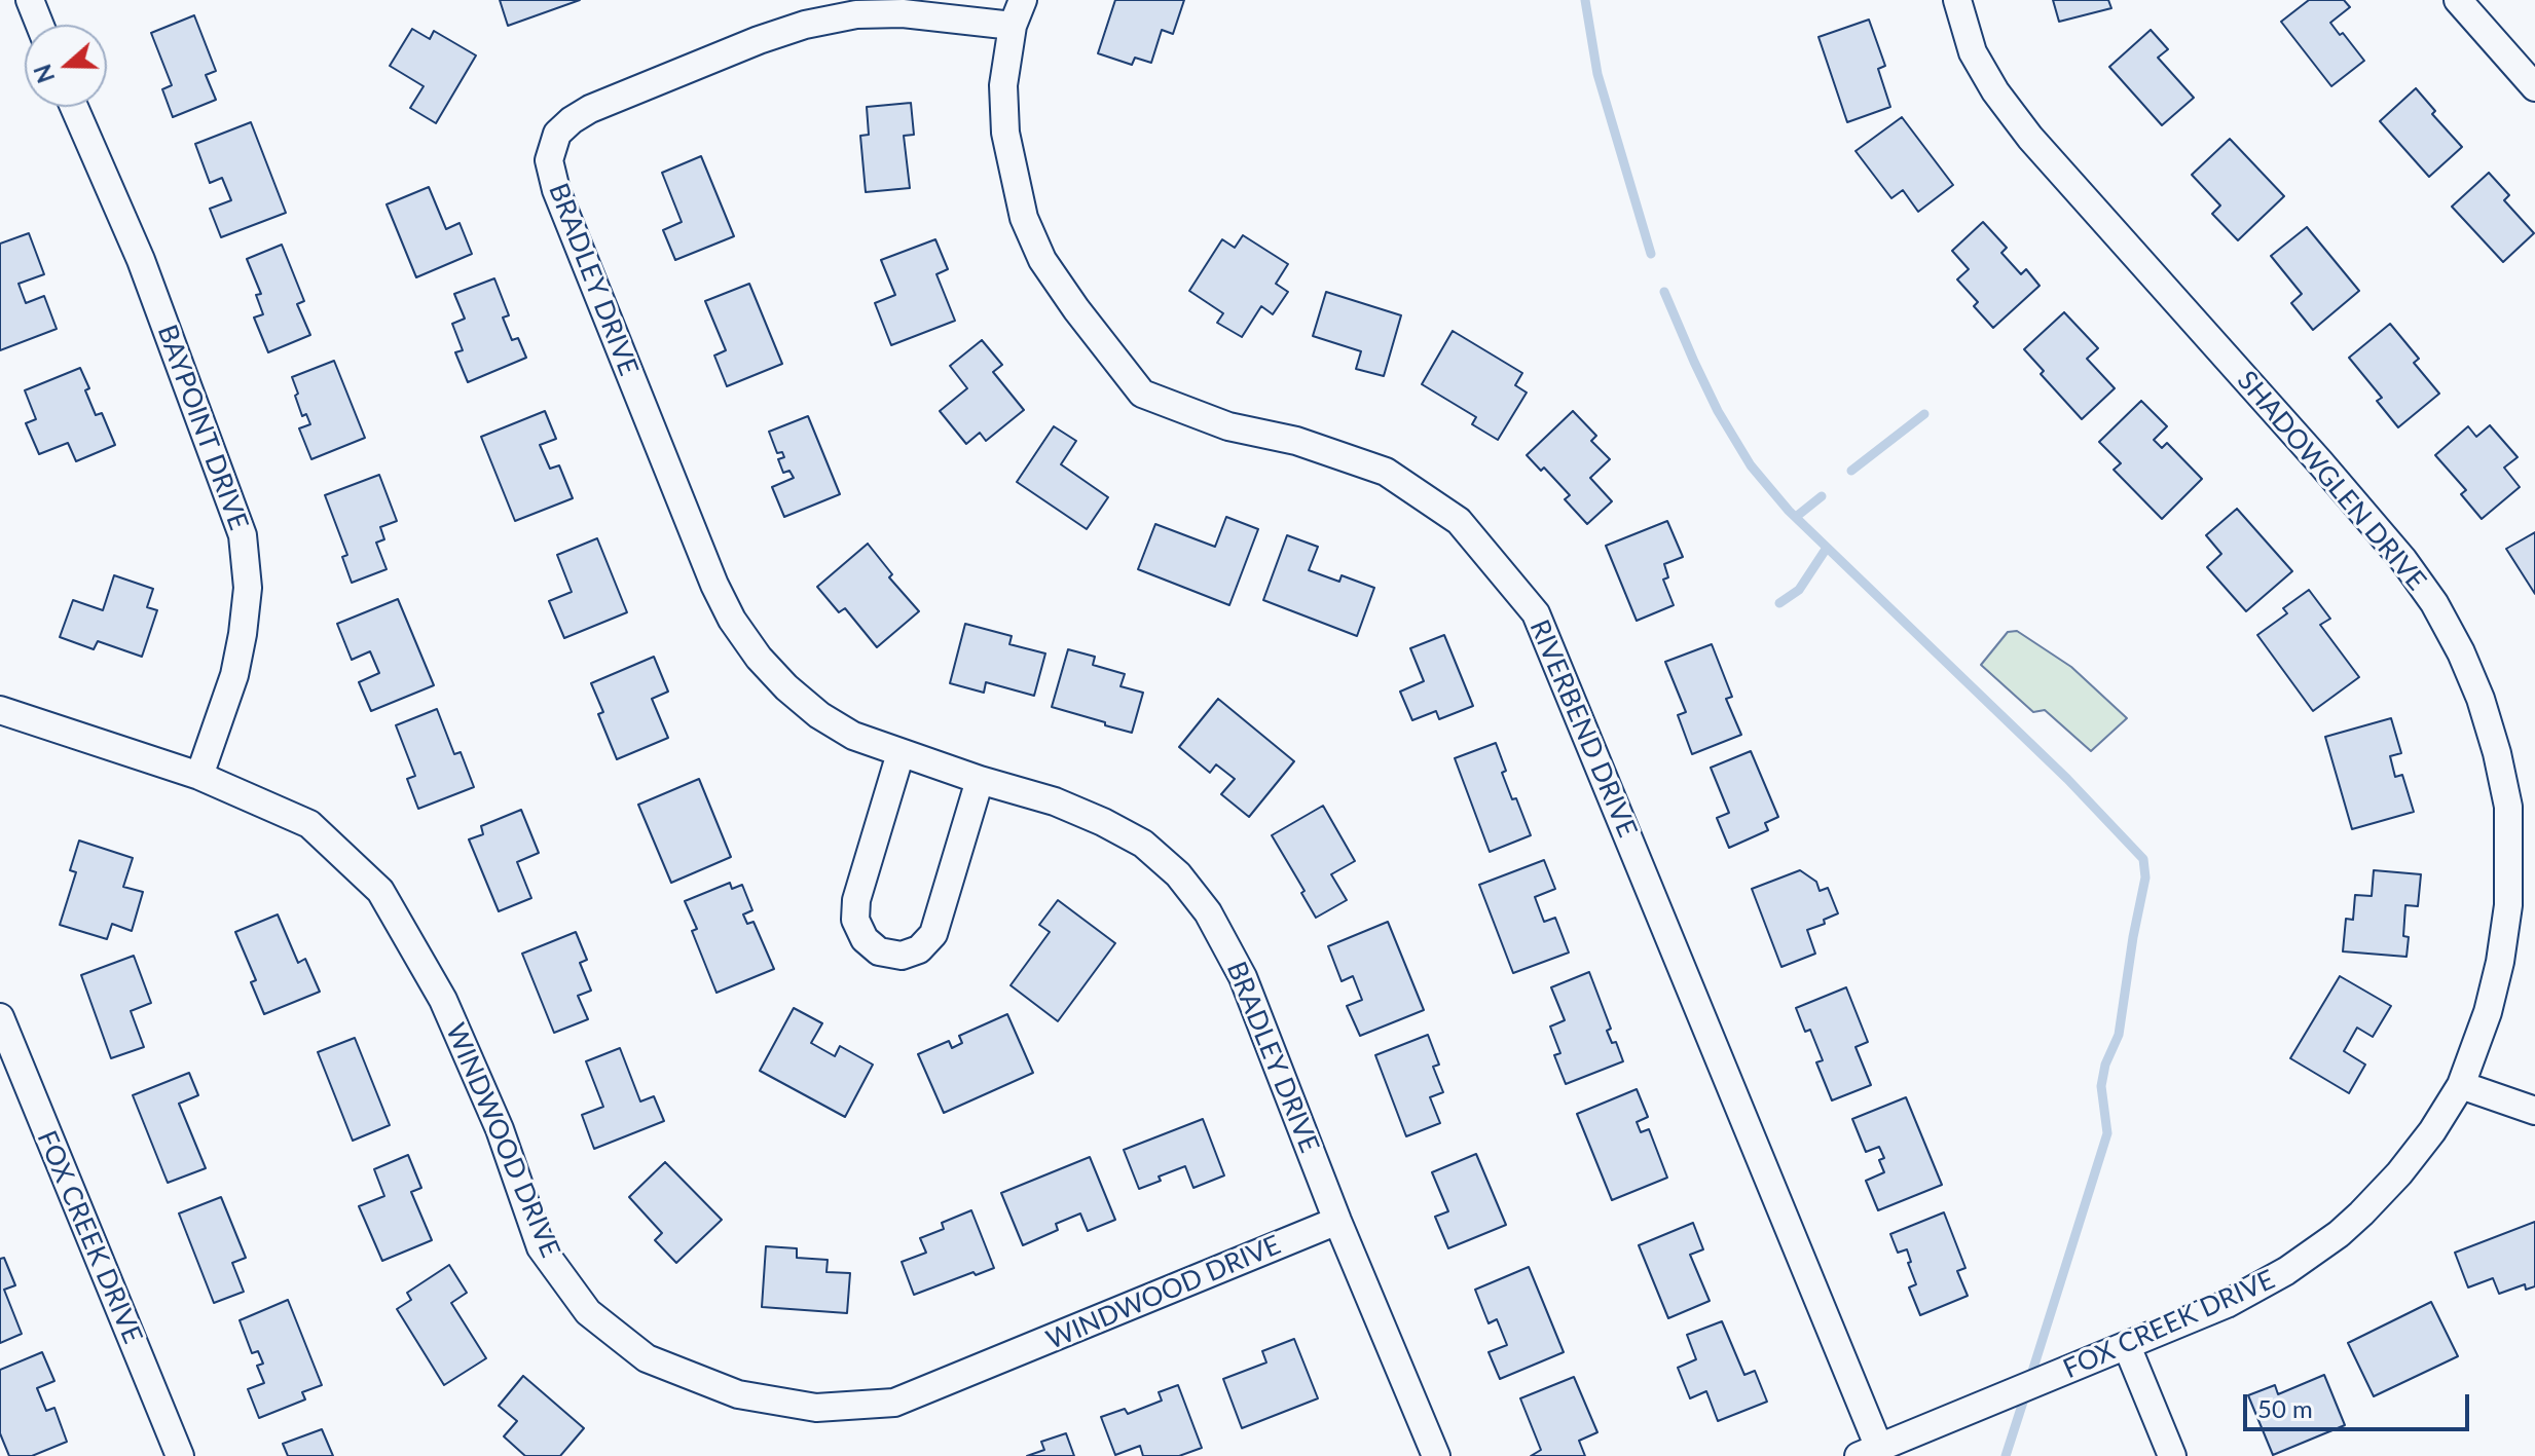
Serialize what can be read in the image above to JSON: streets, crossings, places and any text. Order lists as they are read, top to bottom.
{
  "streets": {
    "street": [
      "BRADLEY DRIVE",
      "BAYPOINT DRIVE",
      "SHADOWGLEN DRIVE",
      "RIVERBEND DRIVE",
      "WINDWOOD DRIVE",
      "FOX CREEK DRIVE"
    ]
  },
  "crossings": [
    ["BRADLEY DRIVE", "RIVERBEND DRIVE"],
    ["BRADLEY DRIVE", "WINDWOOD DRIVE"],
    ["BAYPOINT DRIVE", "WINDWOOD DRIVE"],
    ["SHADOWGLEN DRIVE", "FOX CREEK DRIVE"],
    ["RIVERBEND DRIVE", "FOX CREEK DRIVE"]
  ],
  "scale_bar": "50 m",
  "north": "left"
}
